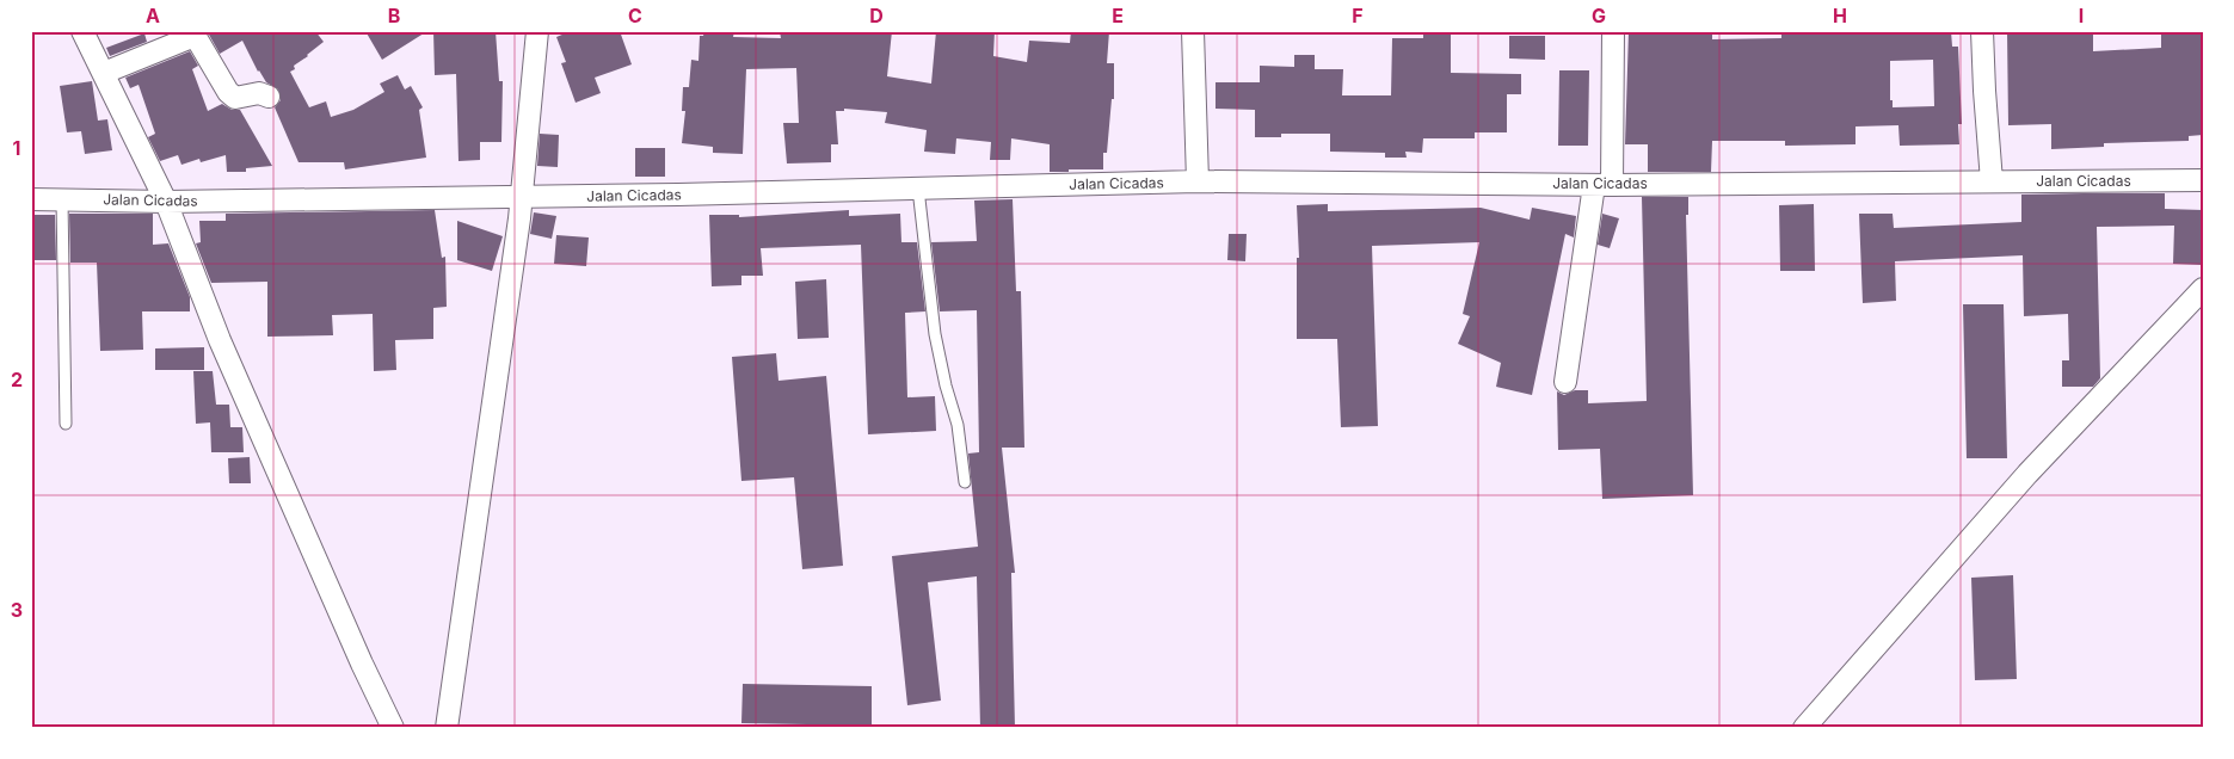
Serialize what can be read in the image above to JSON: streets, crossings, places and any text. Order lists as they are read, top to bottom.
{
  "streets": {
    "street": ["Jalan Cicadas"]
  },
  "grid": {
    "columns": [
      "A",
      "B",
      "C",
      "D",
      "E",
      "F",
      "G",
      "H",
      "I"
    ],
    "rows": ["1", "2", "3"]
  }
}
